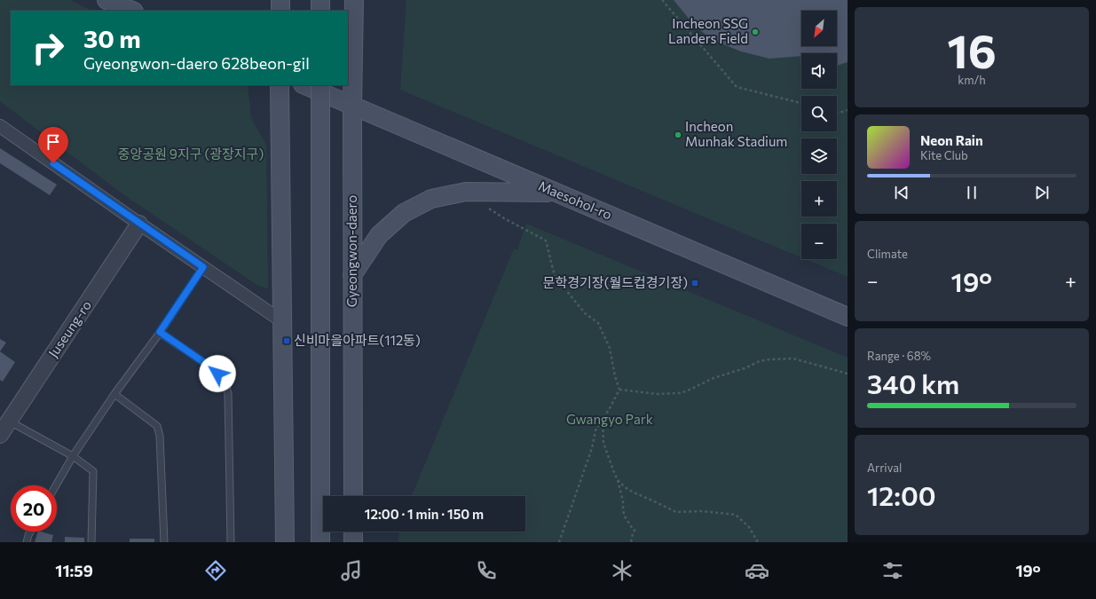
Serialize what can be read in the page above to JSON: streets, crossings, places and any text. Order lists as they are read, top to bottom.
{
  "streets": {
    "main road": ["Maesohol-ro", "Gyeongwon-daero"],
    "street": ["Juseung-ro"]
  },
  "crossings": [
    ["Maesohol-ro", "Gyeongwon-daero"]
  ],
  "parks": ["중앙공원 9지구 (광장지구)", "Gwangyo Park"],
  "places": {
    "other": ["Incheon SSG Landers Field", "Incheon Munhak Stadium"],
    "transit": ["문학경기장(월드컵경기장)", "신비마을아파트(112동)"]
  },
  "north": "bottom left",
  "page": {
    "tile": [
      ["16", "km/h"],
      "Climate",
      ["Range · 68%", "340 km"],
      ["Arrival", "12:00"]
    ],
    "map_buttons": ["+", "−"],
    "turn": ["30 m", "Gyeongwon-daero 628beon-gil"],
    "song": ["Neon Rain", "Kite Club"],
    "heat": ["−", "19°", "+"],
    "limit": "20",
    "trip": "12:00 · 1 min · 150 m",
    "tabs": ["11:59", "19°"]
  }
}
